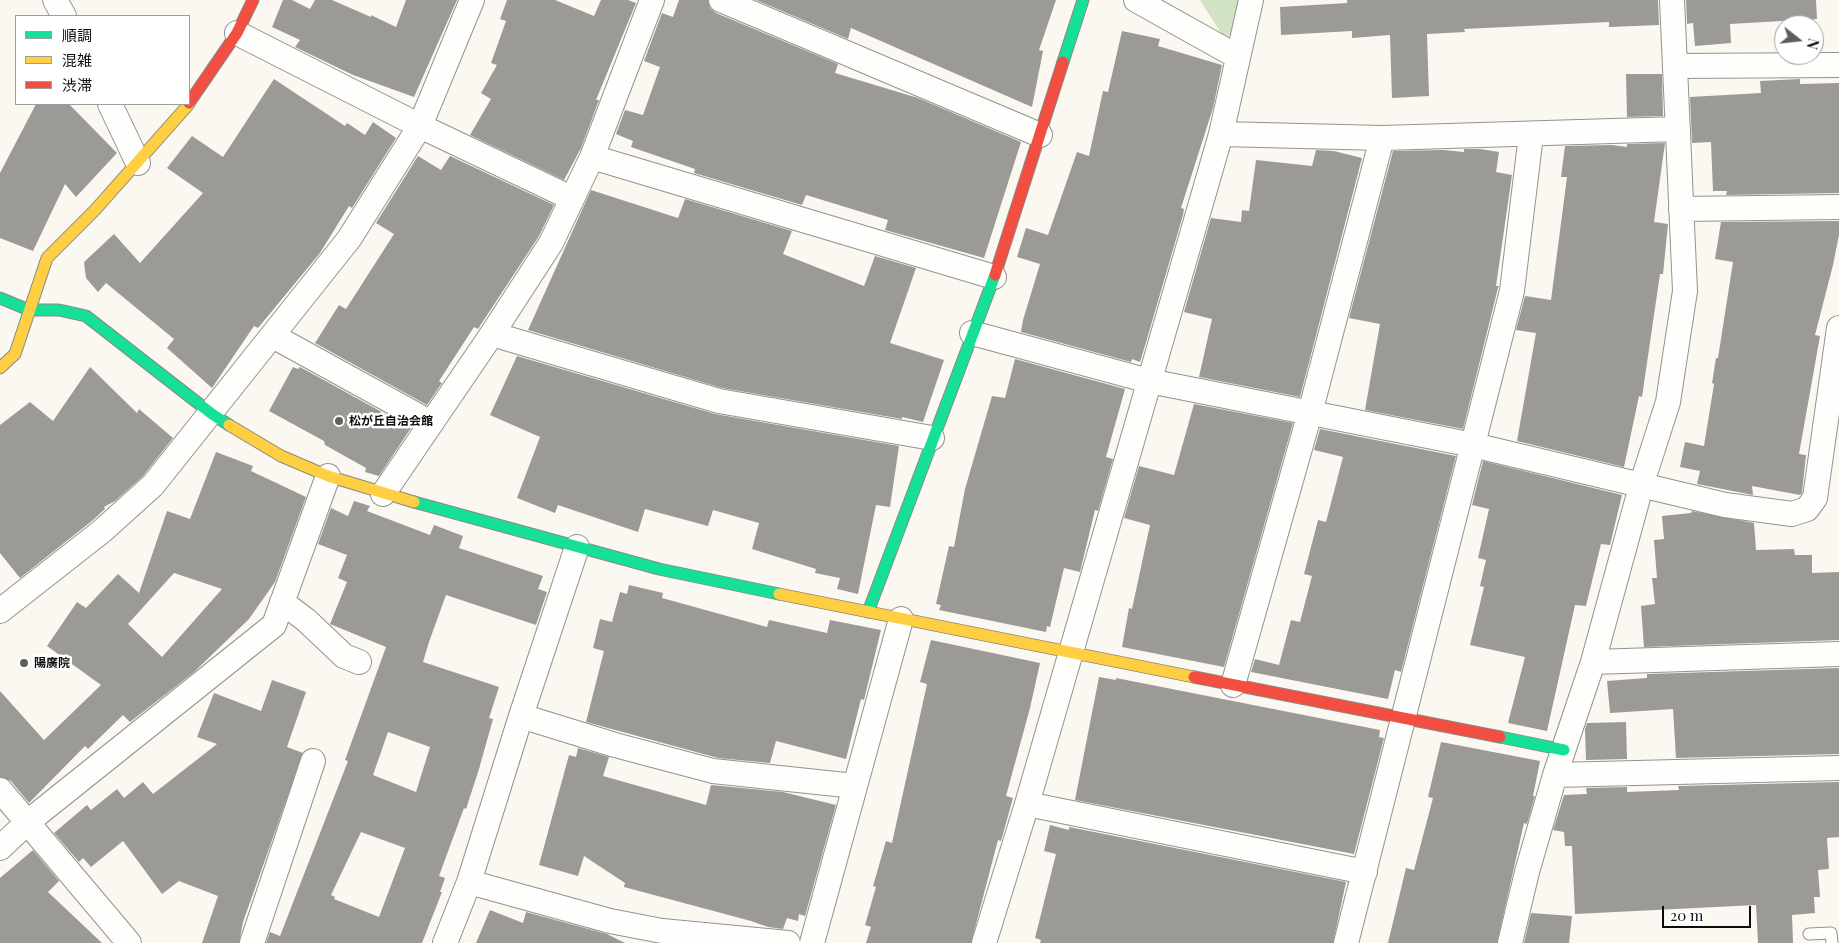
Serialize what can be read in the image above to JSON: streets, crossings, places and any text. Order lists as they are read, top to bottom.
{
  "places": ["松が丘自治会館", "陽廣院"],
  "legend": ["順調", "混雑", "渋滞"],
  "scale_bar": "20 m",
  "north": "right"
}
